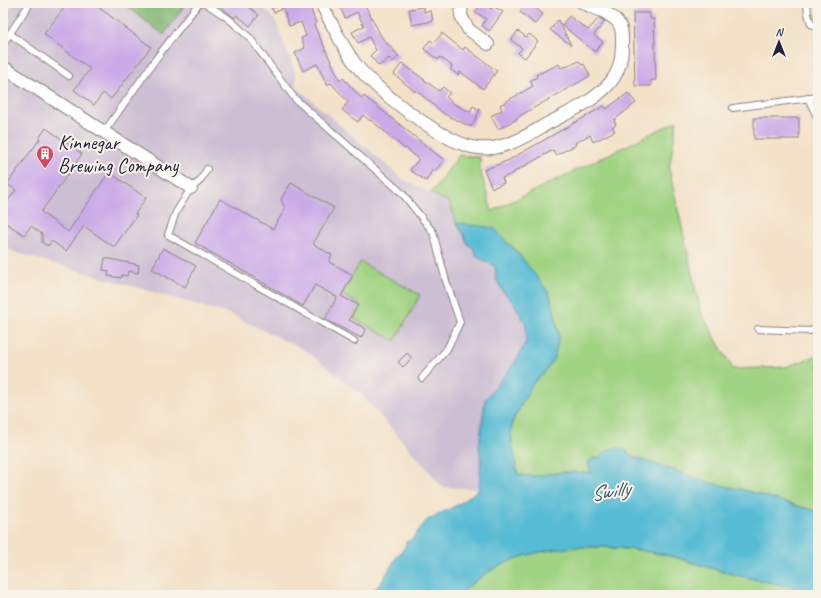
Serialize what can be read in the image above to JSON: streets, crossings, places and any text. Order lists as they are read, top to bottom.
{
  "water": ["Swilly"],
  "places": {
    "building": ["Kinnegar Brewing Company"]
  },
  "north": "top"
}
